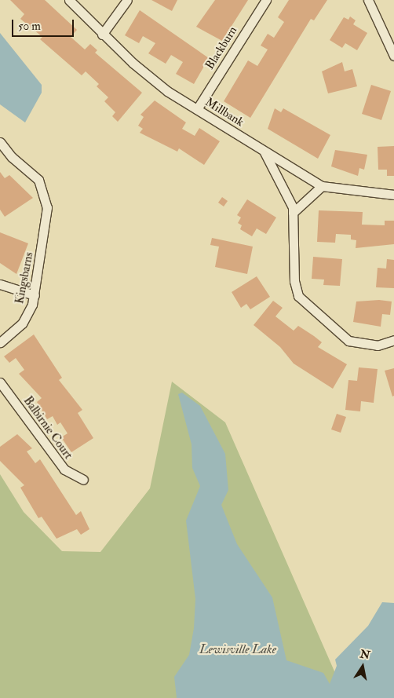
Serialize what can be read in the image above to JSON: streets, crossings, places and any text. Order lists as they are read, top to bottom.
{
  "streets": {
    "street": [
      "Blackburn",
      "Millbank",
      "Kingsbarns",
      "Balbirnie Court"
    ]
  },
  "crossings": [
    ["Blackburn", "Millbank"]
  ],
  "water": ["Lewisville Lake"],
  "scale_bar": "50 m",
  "north": "top"
}
